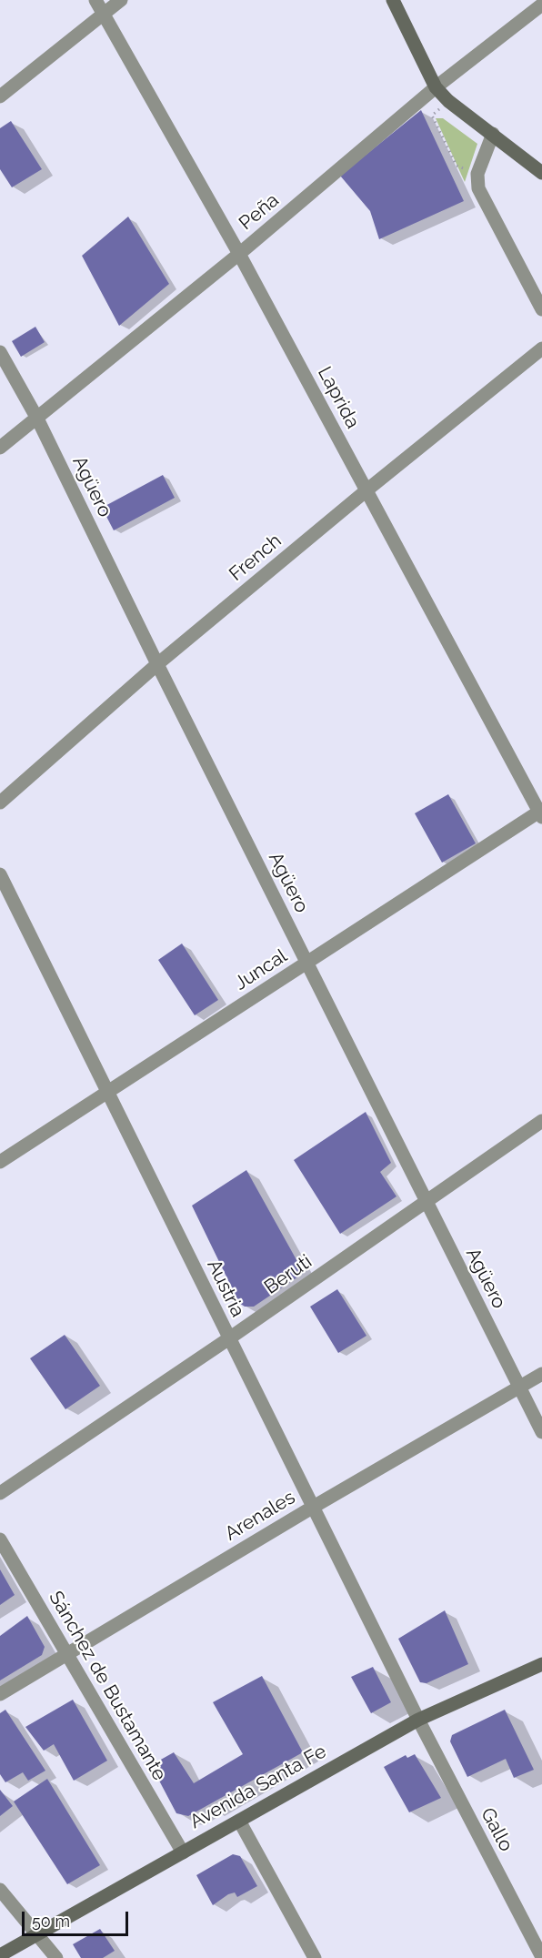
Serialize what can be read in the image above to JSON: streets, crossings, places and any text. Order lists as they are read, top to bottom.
{
  "streets": {
    "main road": ["Avenida Santa Fe"],
    "street": [
      "Peña",
      "Laprida",
      "Agüero",
      "French",
      "Juncal",
      "Beruti",
      "Austria",
      "Arenales",
      "Sánchez de Bustamante",
      "Gallo"
    ]
  },
  "crossings": [
    ["Peña", "Laprida"],
    ["Peña", "Agüero"],
    ["Laprida", "French"],
    ["Laprida", "Juncal"],
    ["Agüero", "French"],
    ["Agüero", "Juncal"],
    ["Agüero", "Beruti"],
    ["Agüero", "Arenales"],
    ["Juncal", "Austria"],
    ["Beruti", "Austria"],
    ["Austria", "Arenales"],
    ["Austria", "Avenida Santa Fe"],
    ["Austria", "Gallo"],
    ["Arenales", "Sánchez de Bustamante"],
    ["Sánchez de Bustamante", "Avenida Santa Fe"],
    ["Avenida Santa Fe", "Gallo"]
  ],
  "scale_bar": "50 m"
}
